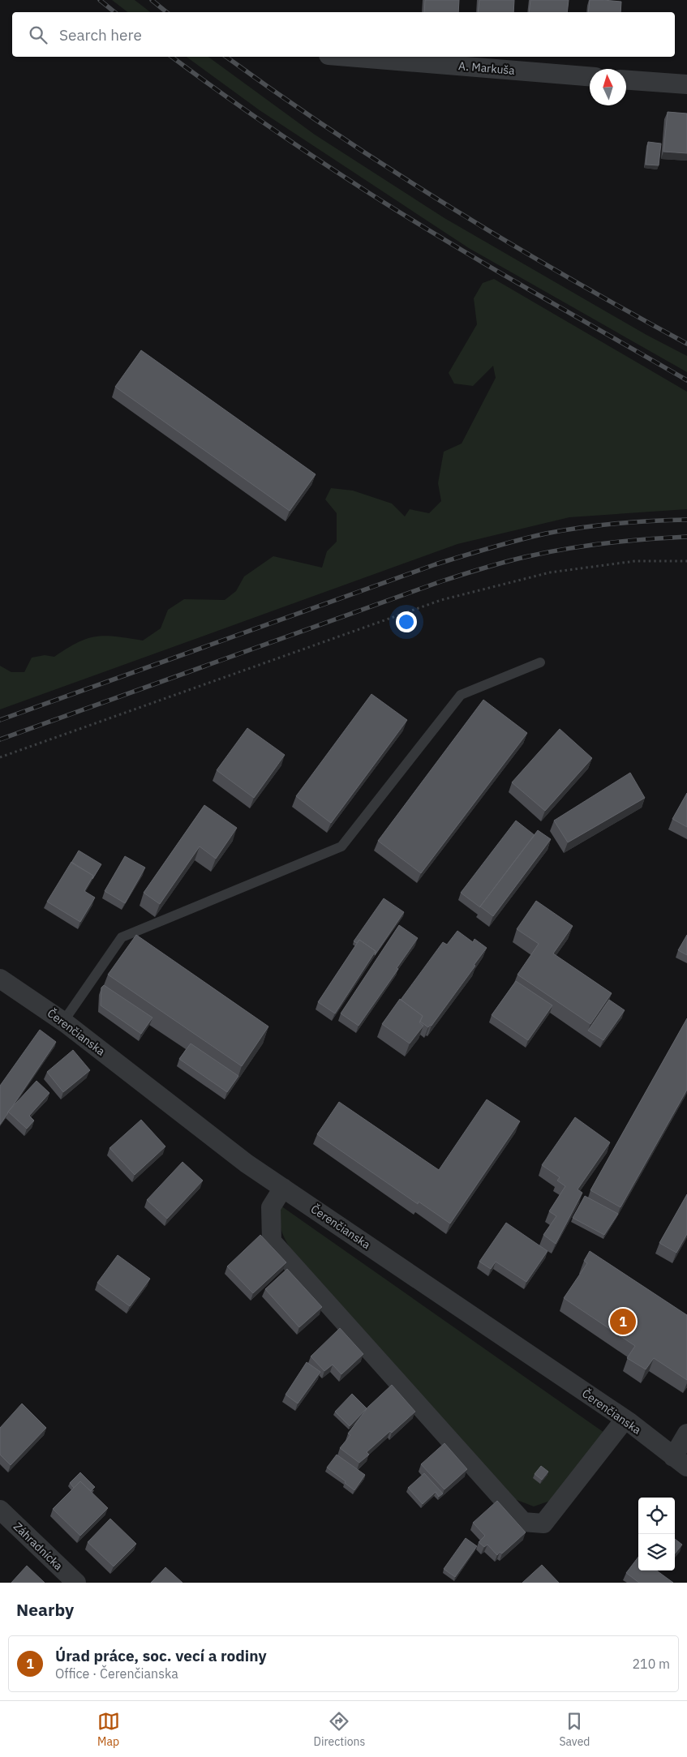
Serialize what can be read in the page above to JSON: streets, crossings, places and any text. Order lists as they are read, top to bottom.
{
  "streets": {
    "street": ["A. Markuša", "Čerenčianska", "Záhradnícka"]
  },
  "north": "top",
  "page": {
    "search": "Search here",
    "pins": "1",
    "heading": "Nearby",
    "list": [
      {
        "mark": "1",
        "name": "Úrad práce, soc. vecí a rodiny",
        "note": "Office · Čerenčianska",
        "value": "210 m"
      }
    ],
    "nav": ["Map", "Directions", "Saved"]
  }
}
